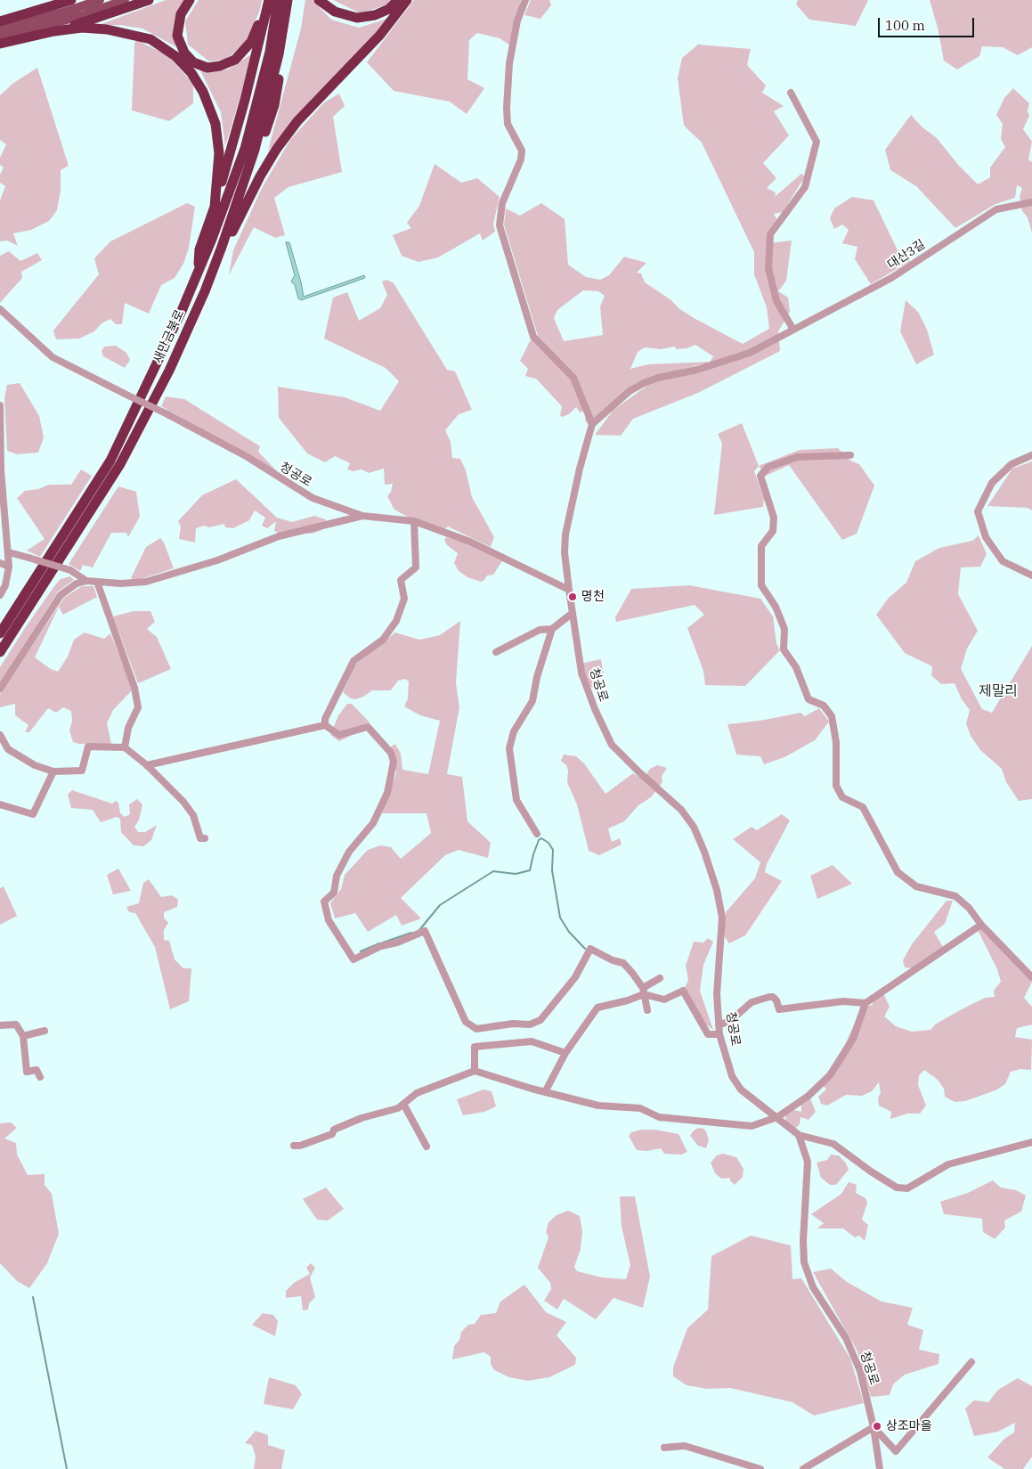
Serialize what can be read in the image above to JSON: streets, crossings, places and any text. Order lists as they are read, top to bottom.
{
  "streets": {
    "highway": ["새만금북로"],
    "street": ["대산3길", "청공로"]
  },
  "crossings": [
    ["대산3길", "청공로"]
  ],
  "districts": ["제말리"],
  "places": ["명천", "상조마을"],
  "scale_bar": "100 m"
}
